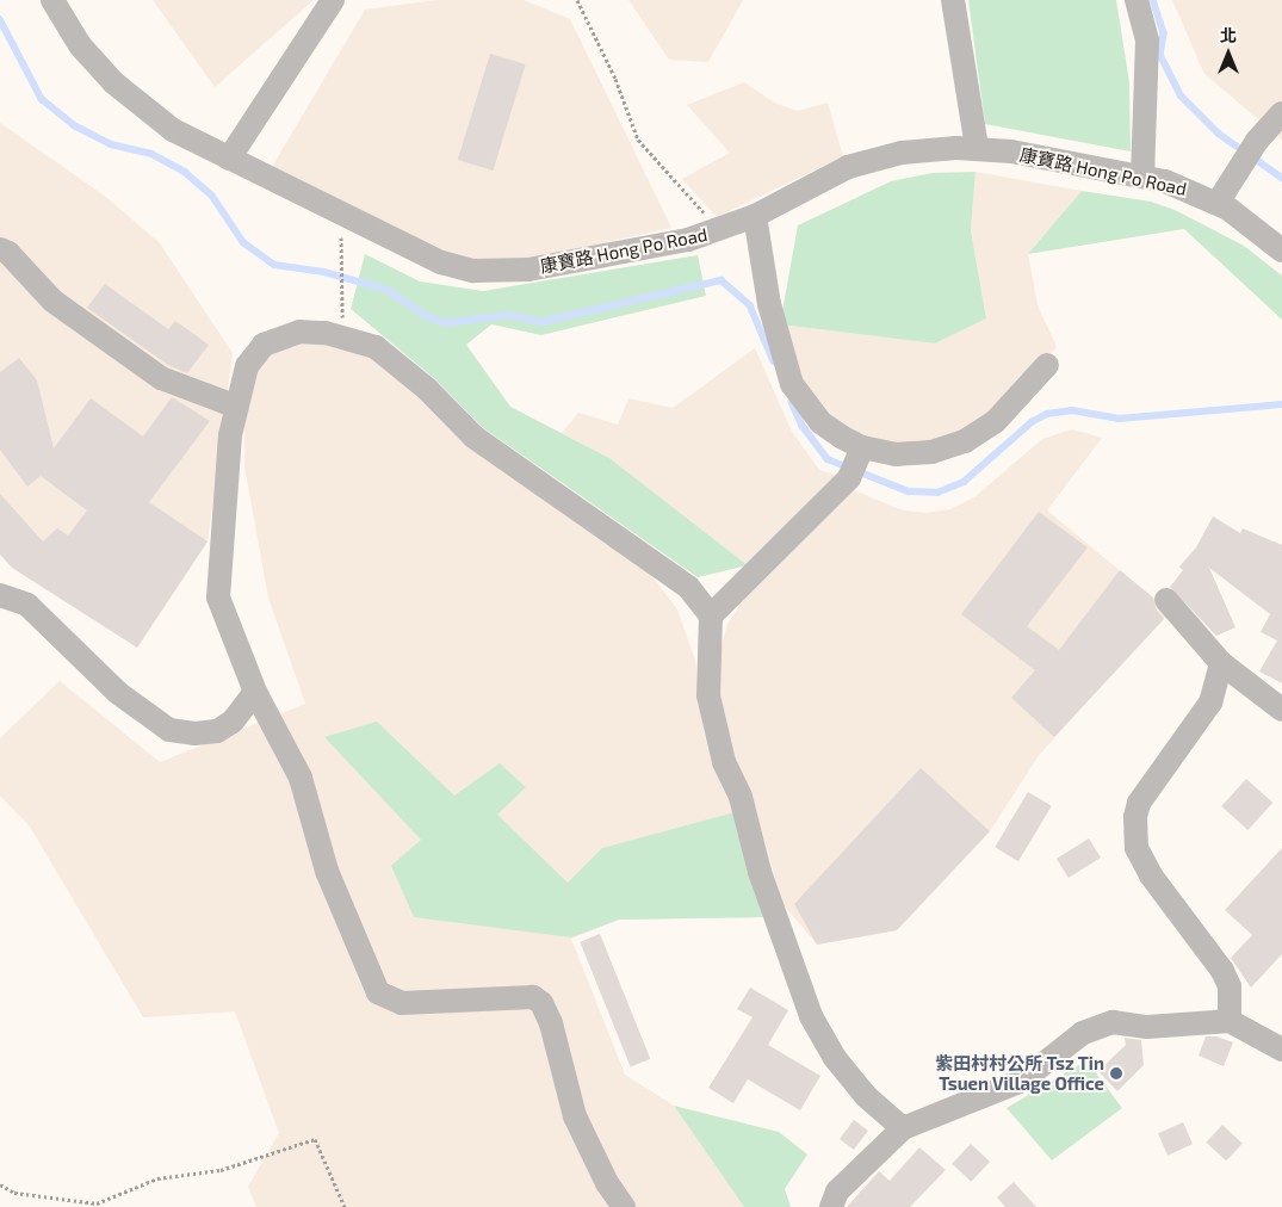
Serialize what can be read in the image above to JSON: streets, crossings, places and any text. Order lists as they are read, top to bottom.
{
  "streets": {
    "street": ["康寶路 Hong Po Road"]
  },
  "places": ["紫田村村公所 Tsz Tin Tsuen Village Office"],
  "north": "top"
}
